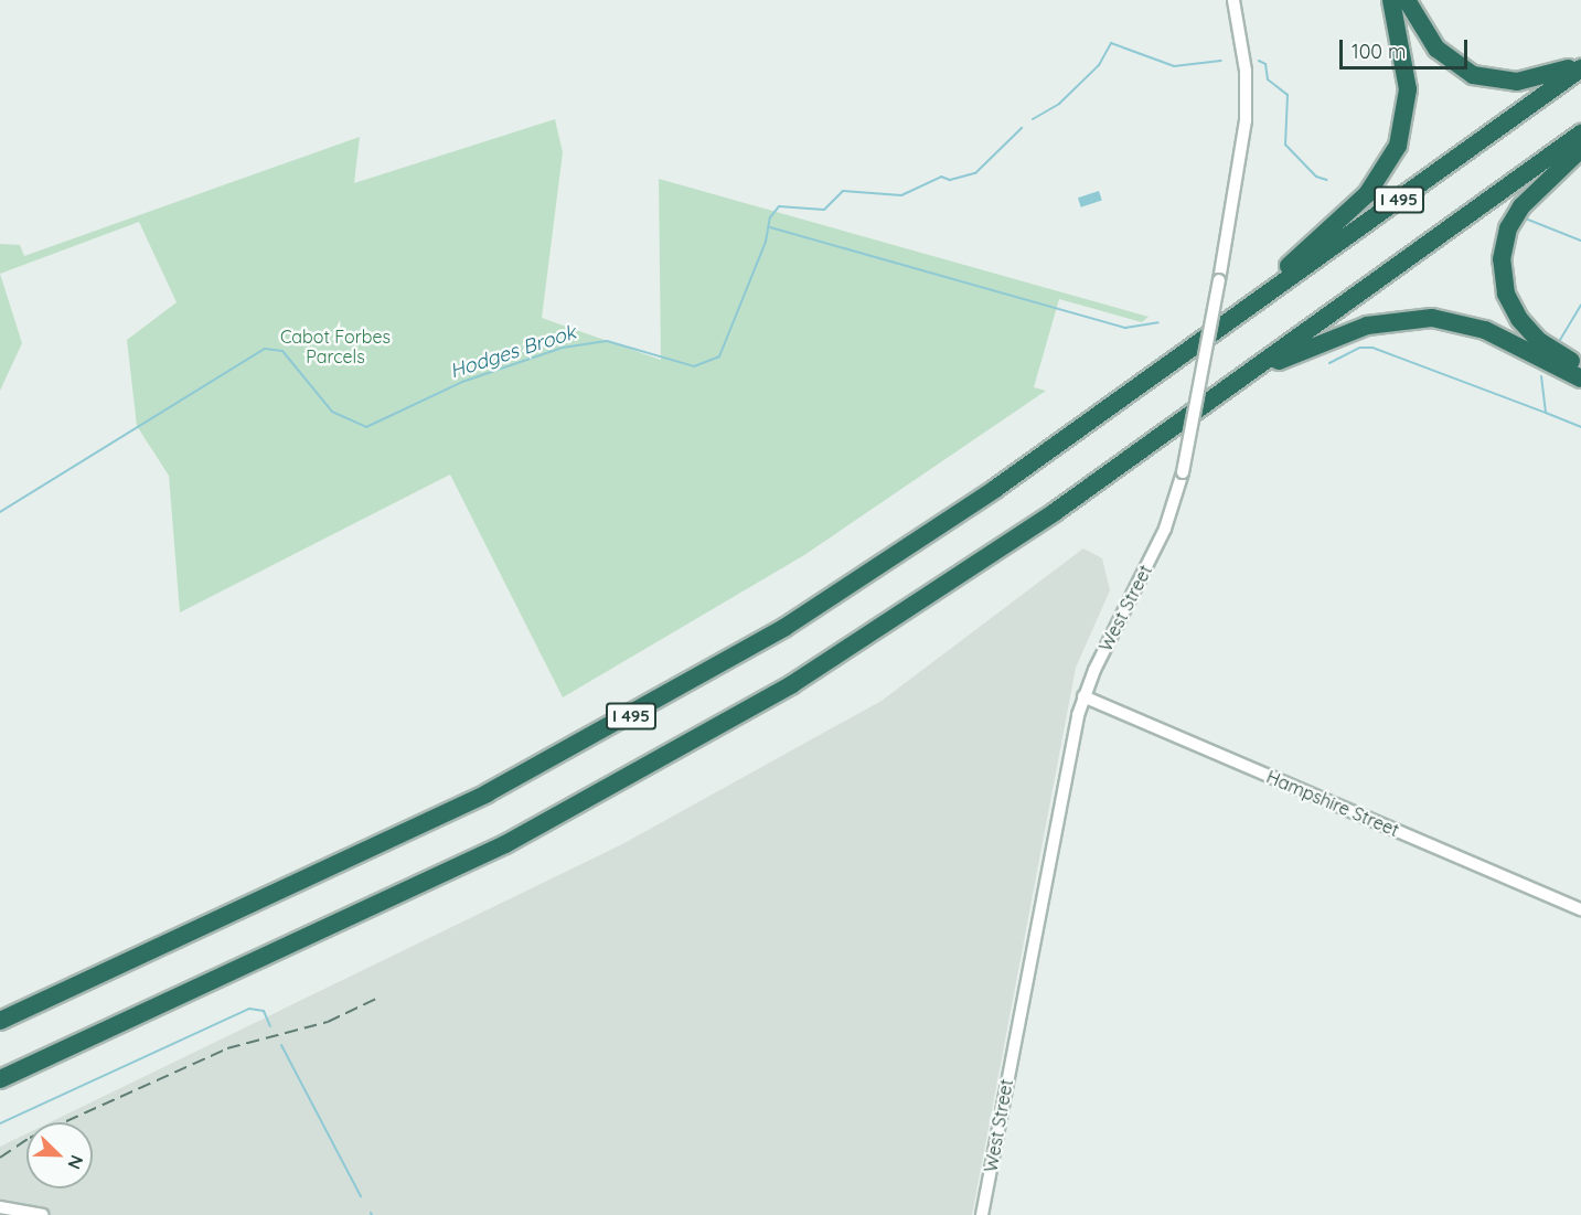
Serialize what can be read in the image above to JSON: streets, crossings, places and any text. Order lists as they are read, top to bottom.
{
  "streets": {
    "highway": ["I 495"],
    "street": ["West Street", "Hampshire Street"]
  },
  "crossings": [
    ["West Street", "Hampshire Street"]
  ],
  "water": ["Hodges Brook"],
  "parks": ["Cabot Forbes Parcels"],
  "scale_bar": "100 m",
  "north": "bottom right"
}
